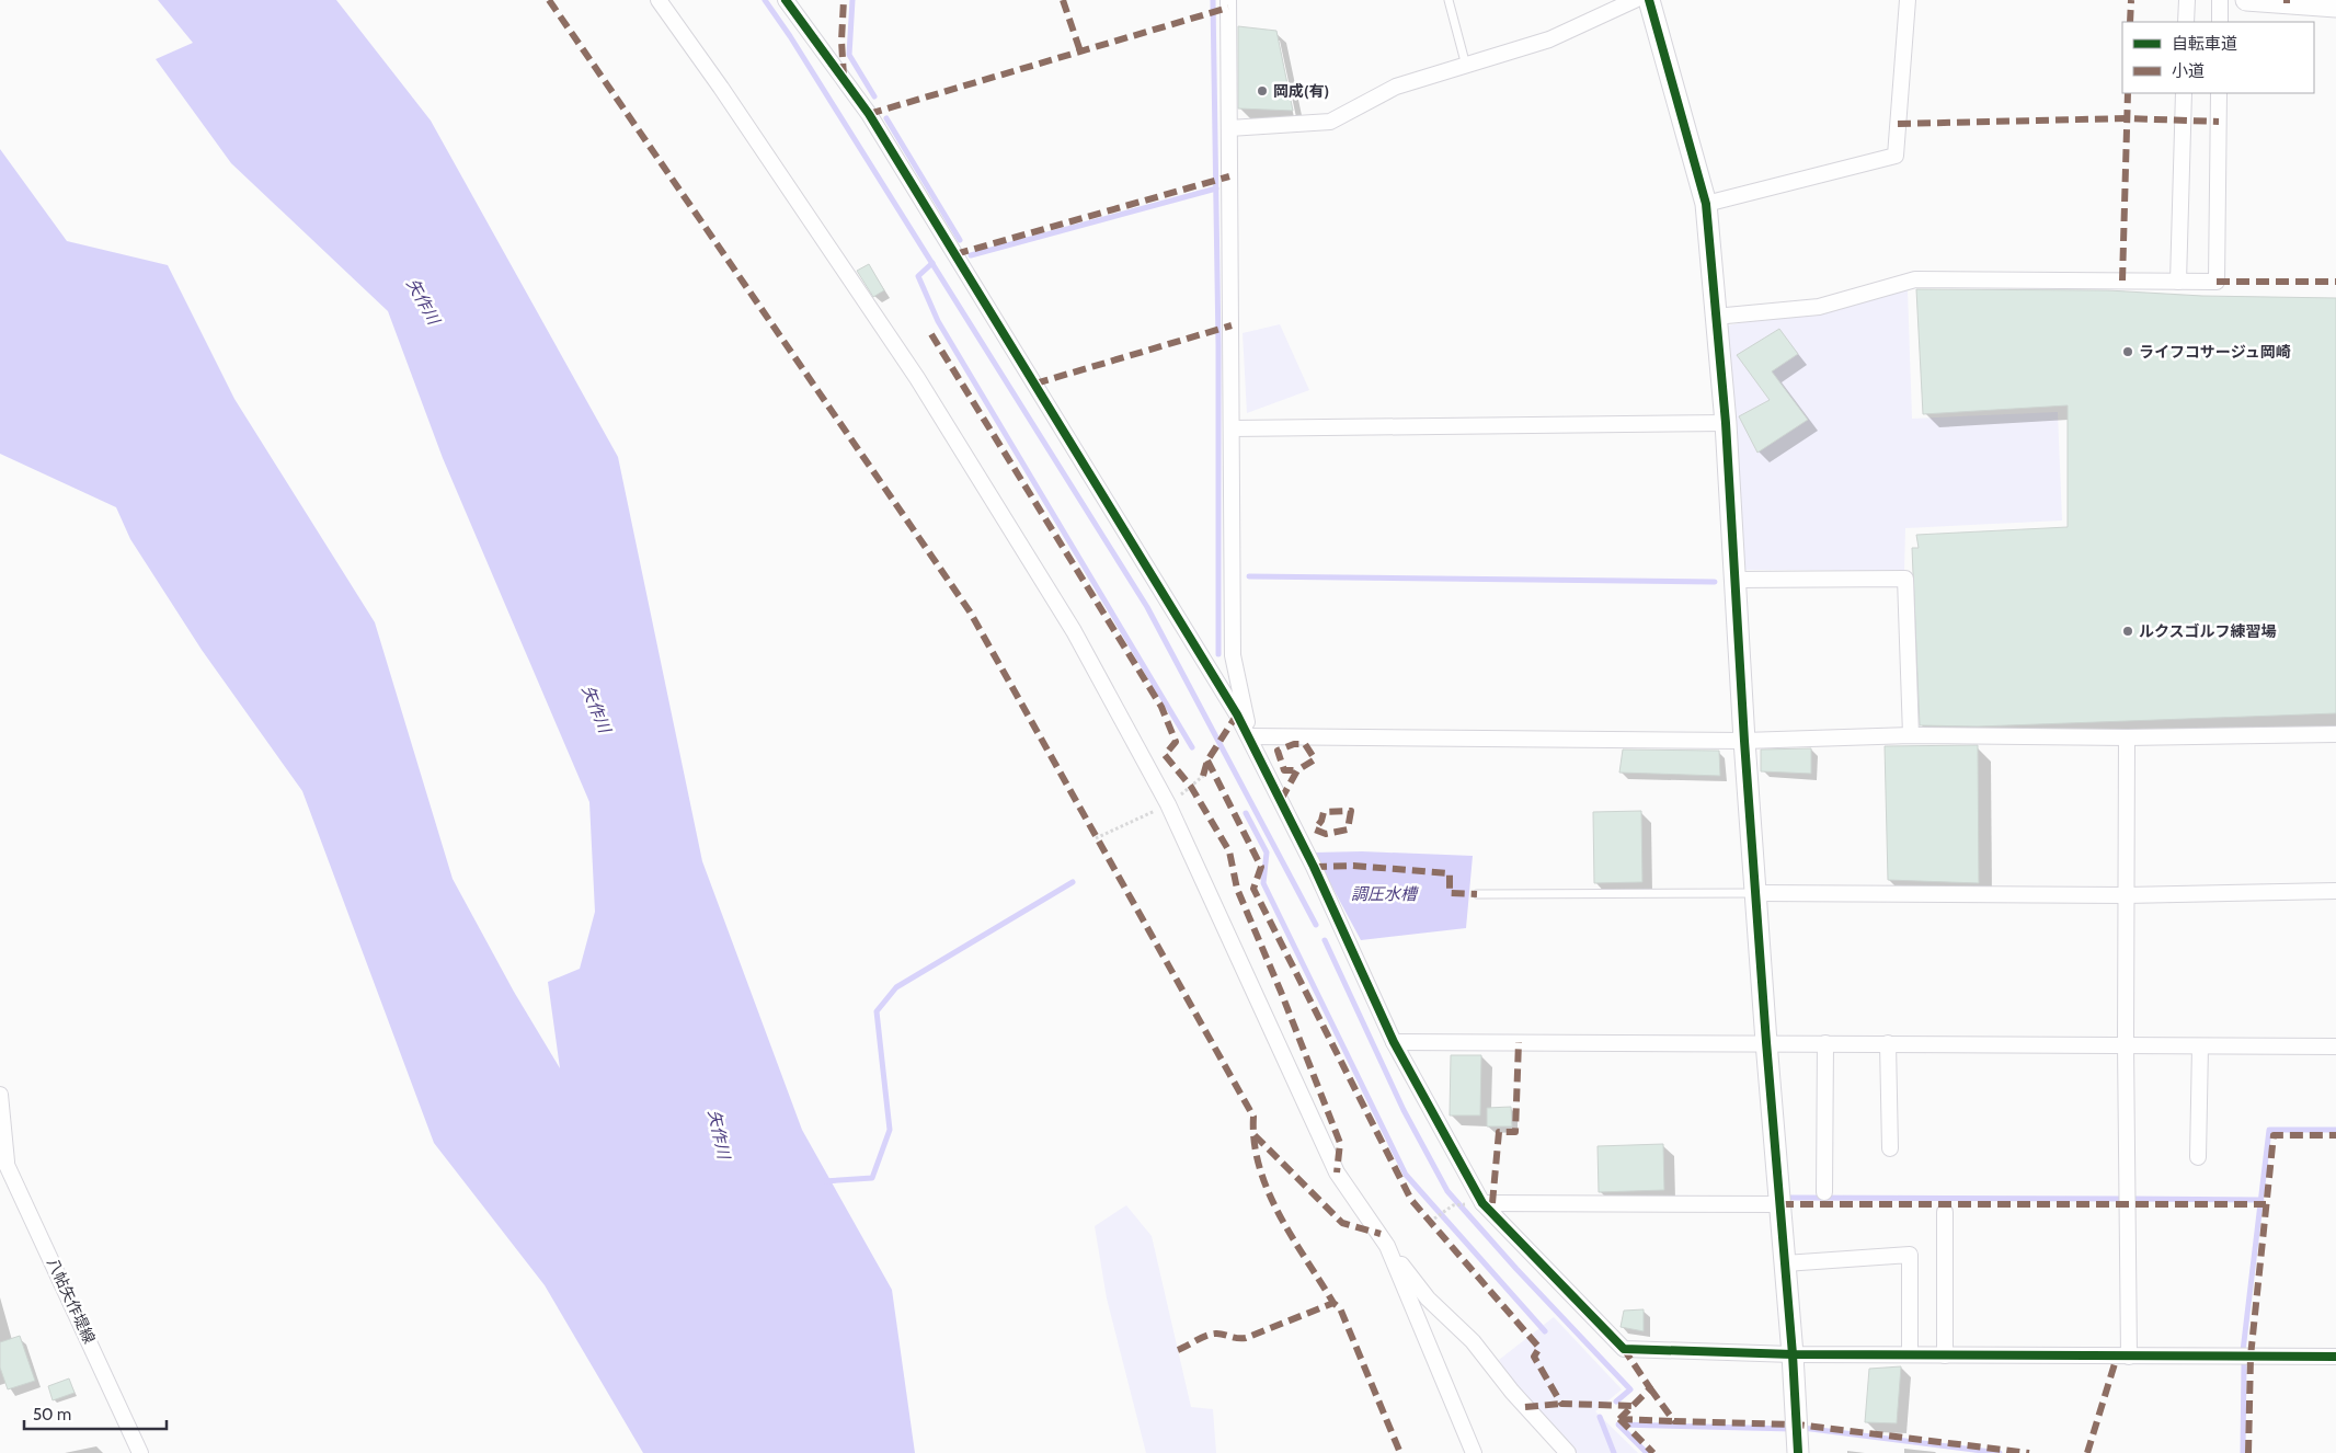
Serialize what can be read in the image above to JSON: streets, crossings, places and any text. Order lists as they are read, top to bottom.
{
  "streets": {
    "street": ["八帖矢作堤線"]
  },
  "water": ["矢作川", "調圧水槽"],
  "places": ["岡成(有)", "ライフコサージュ岡崎", "ルクスゴルフ練習場"],
  "legend": ["自転車道", "小道"],
  "scale_bar": "50 m"
}
